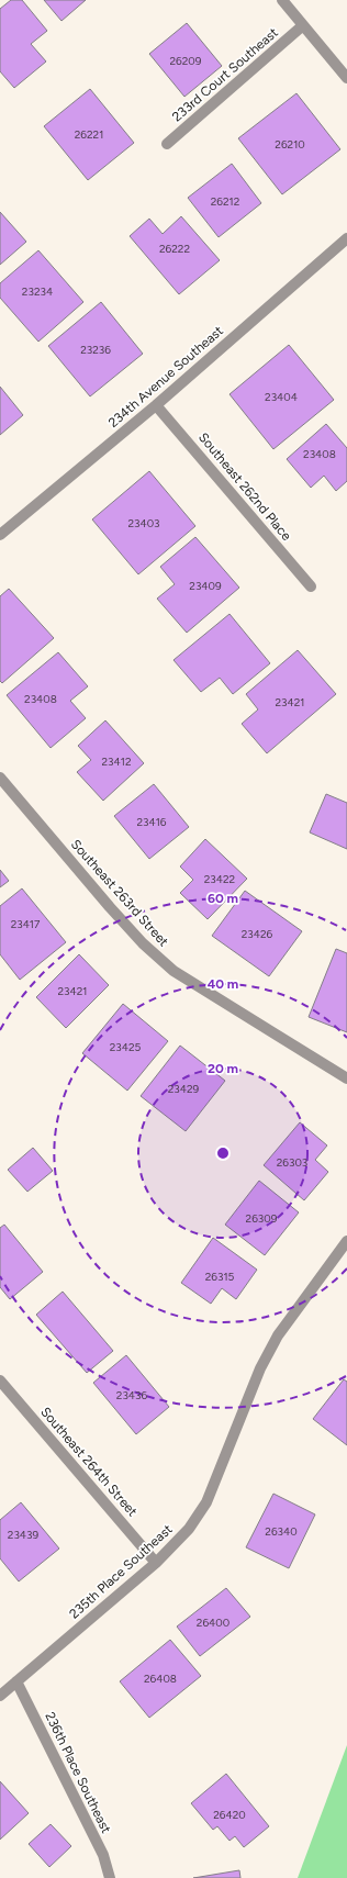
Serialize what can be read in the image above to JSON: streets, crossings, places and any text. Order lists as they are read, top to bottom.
{
  "streets": {
    "street": [
      "233rd Court Southeast",
      "234th Avenue Southeast",
      "Southeast 262nd Place",
      "Southeast 263rd Street",
      "Southeast 264th Street",
      "235th Place Southeast",
      "236th Place Southeast"
    ]
  },
  "crossings": [
    ["234th Avenue Southeast", "Southeast 262nd Place"],
    ["Southeast 264th Street", "235th Place Southeast"],
    ["235th Place Southeast", "236th Place Southeast"]
  ],
  "house_numbers": [
    "26209",
    "26221",
    "26210",
    "26212",
    "26222",
    "23234",
    "23236",
    "23404",
    "23408",
    "23403",
    "23409",
    "23408",
    "23421",
    "23412",
    "23416",
    "23422",
    "23417",
    "23426",
    "23421",
    "23425",
    "23429",
    "26303",
    "26309",
    "26315",
    "23436",
    "26340",
    "23439",
    "26400",
    "26408",
    "26420"
  ],
  "rings": ["60 m", "40 m", "20 m"]
}
